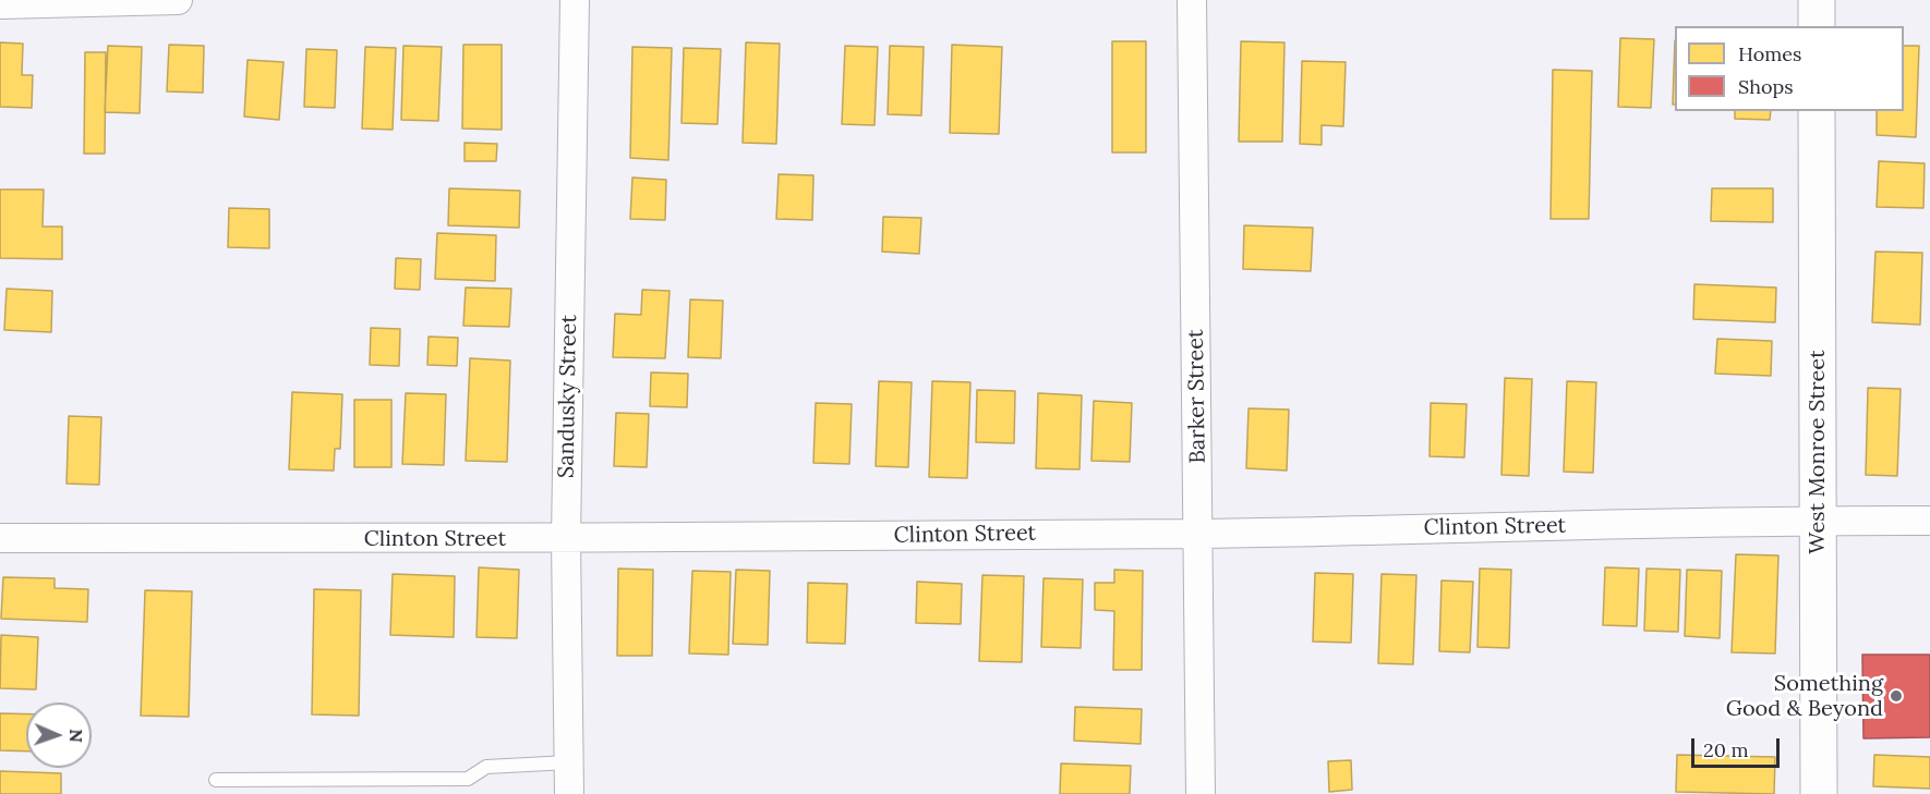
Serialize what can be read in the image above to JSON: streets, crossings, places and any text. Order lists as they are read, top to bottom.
{
  "streets": {
    "main road": ["West Monroe Street"],
    "street": ["Sandusky Street", "Barker Street", "Clinton Street"]
  },
  "crossings": [
    ["Sandusky Street", "Clinton Street"],
    ["Barker Street", "Clinton Street"],
    ["West Monroe Street", "Clinton Street"]
  ],
  "places": ["Something Good & Beyond"],
  "legend": ["Homes", "Shops"],
  "scale_bar": "20 m",
  "north": "right"
}
